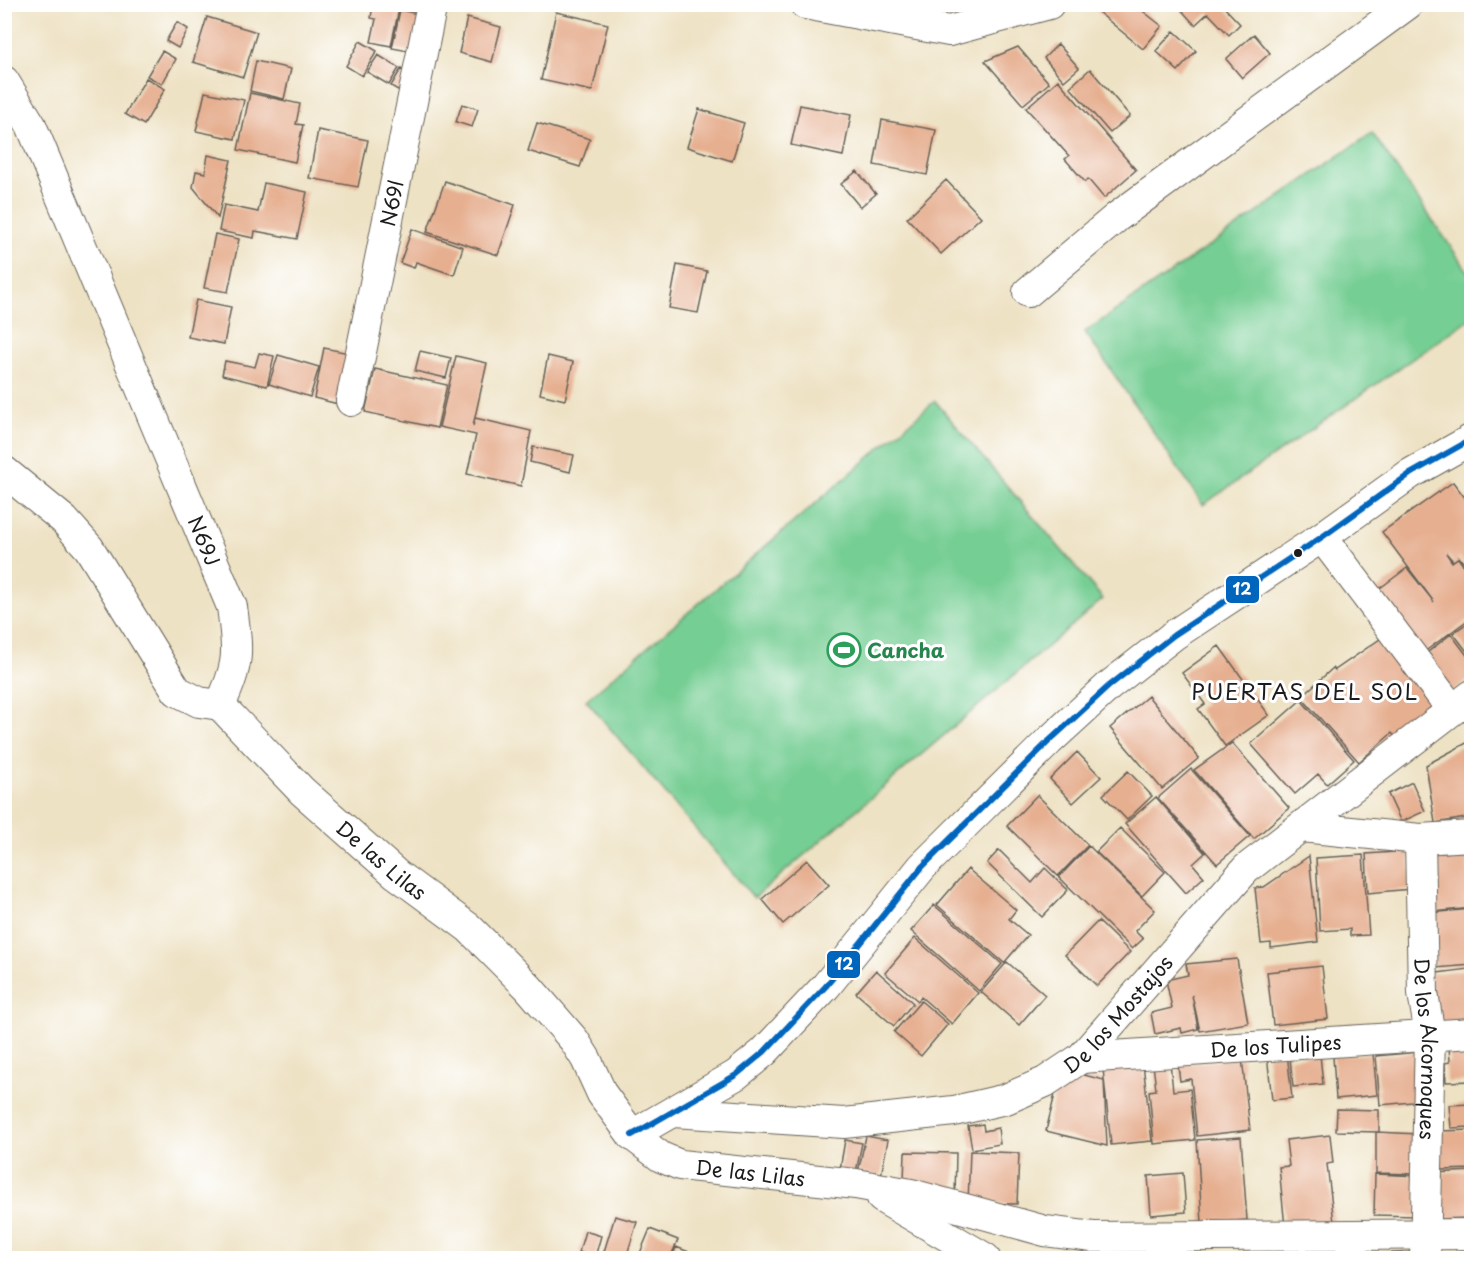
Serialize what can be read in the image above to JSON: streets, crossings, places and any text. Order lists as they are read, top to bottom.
{
  "streets": {
    "street": [
      "N69l",
      "N69J",
      "De las Lilas",
      "De los Mostajos",
      "De los Tulipes",
      "De los Alcornoques"
    ]
  },
  "crossings": [
    ["N69J", "De las Lilas"],
    ["De las Lilas", "De los Alcornoques"],
    ["De los Mostajos", "De los Tulipes"],
    ["De los Tulipes", "De los Alcornoques"]
  ],
  "districts": ["PUERTAS DEL SOL"],
  "places": {
    "sports": ["Cancha"]
  },
  "lines": ["transit line 12"]
}
